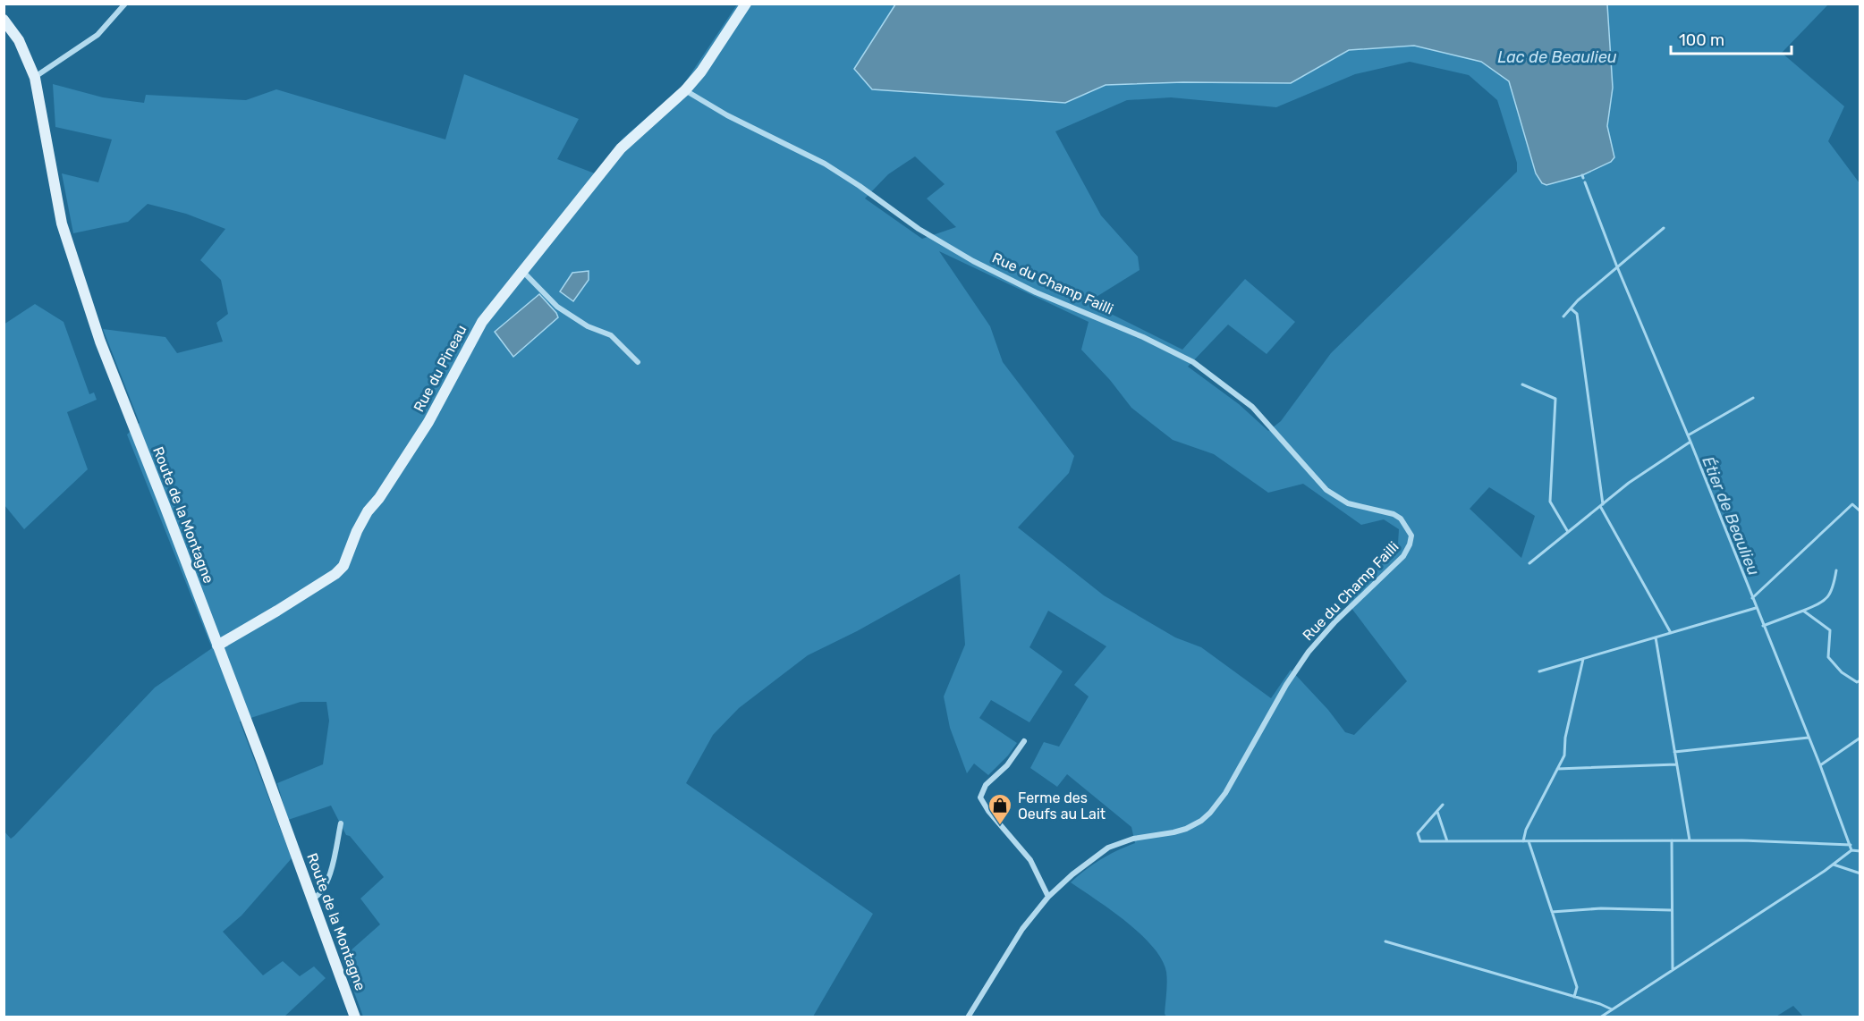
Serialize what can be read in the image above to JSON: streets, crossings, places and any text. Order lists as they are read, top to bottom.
{
  "streets": {
    "street": ["Rue du Champ Failli", "Rue du Pineau", "Route de la Montagne"]
  },
  "crossings": [
    ["Rue du Champ Failli", "Rue du Pineau"],
    ["Rue du Pineau", "Route de la Montagne"]
  ],
  "water": ["Lac de Beaulieu", "Étier de Beaulieu"],
  "places": {
    "shop": ["Ferme des Oeufs au Lait"]
  },
  "scale_bar": "100 m"
}
